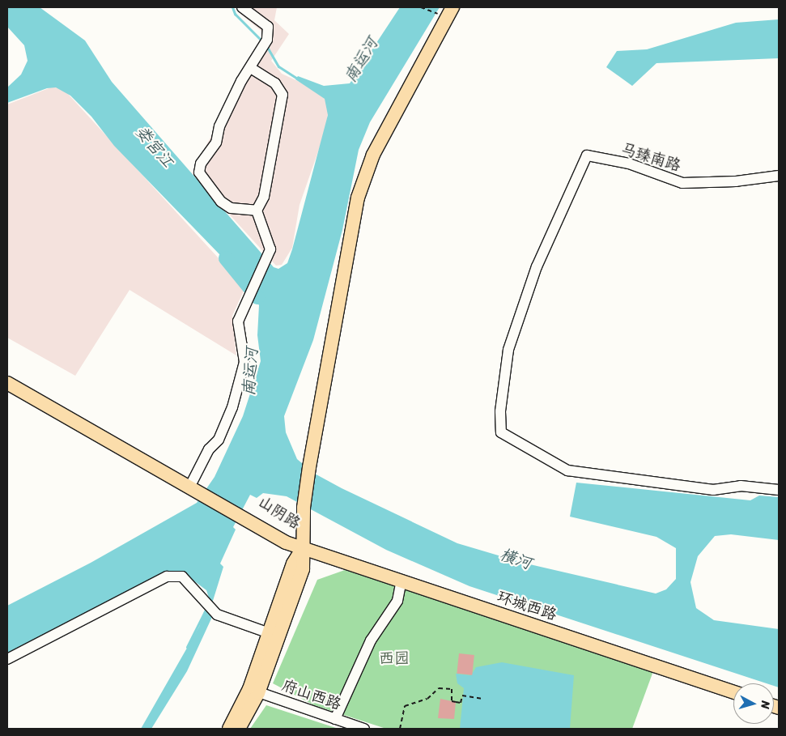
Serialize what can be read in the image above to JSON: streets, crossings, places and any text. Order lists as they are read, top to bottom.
{
  "streets": {
    "main road": ["山阴路", "环城西路"],
    "street": ["马臻南路", "府山西路"]
  },
  "crossings": [
    ["山阴路", "环城西路"]
  ],
  "water": ["南运河", "娄宫江", "横河"],
  "parks": ["西园"],
  "north": "right"
}
